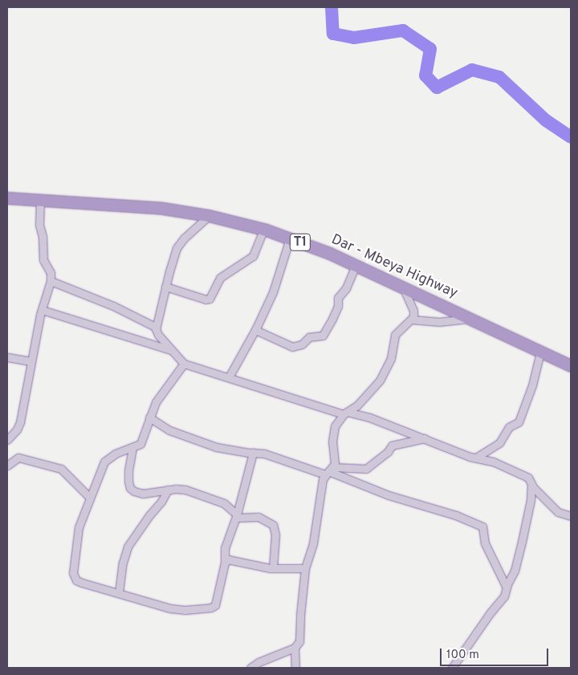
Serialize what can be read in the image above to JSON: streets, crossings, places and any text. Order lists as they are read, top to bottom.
{
  "streets": {
    "highway": ["T1", "Dar - Mbeya Highway"]
  },
  "scale_bar": "100 m"
}
